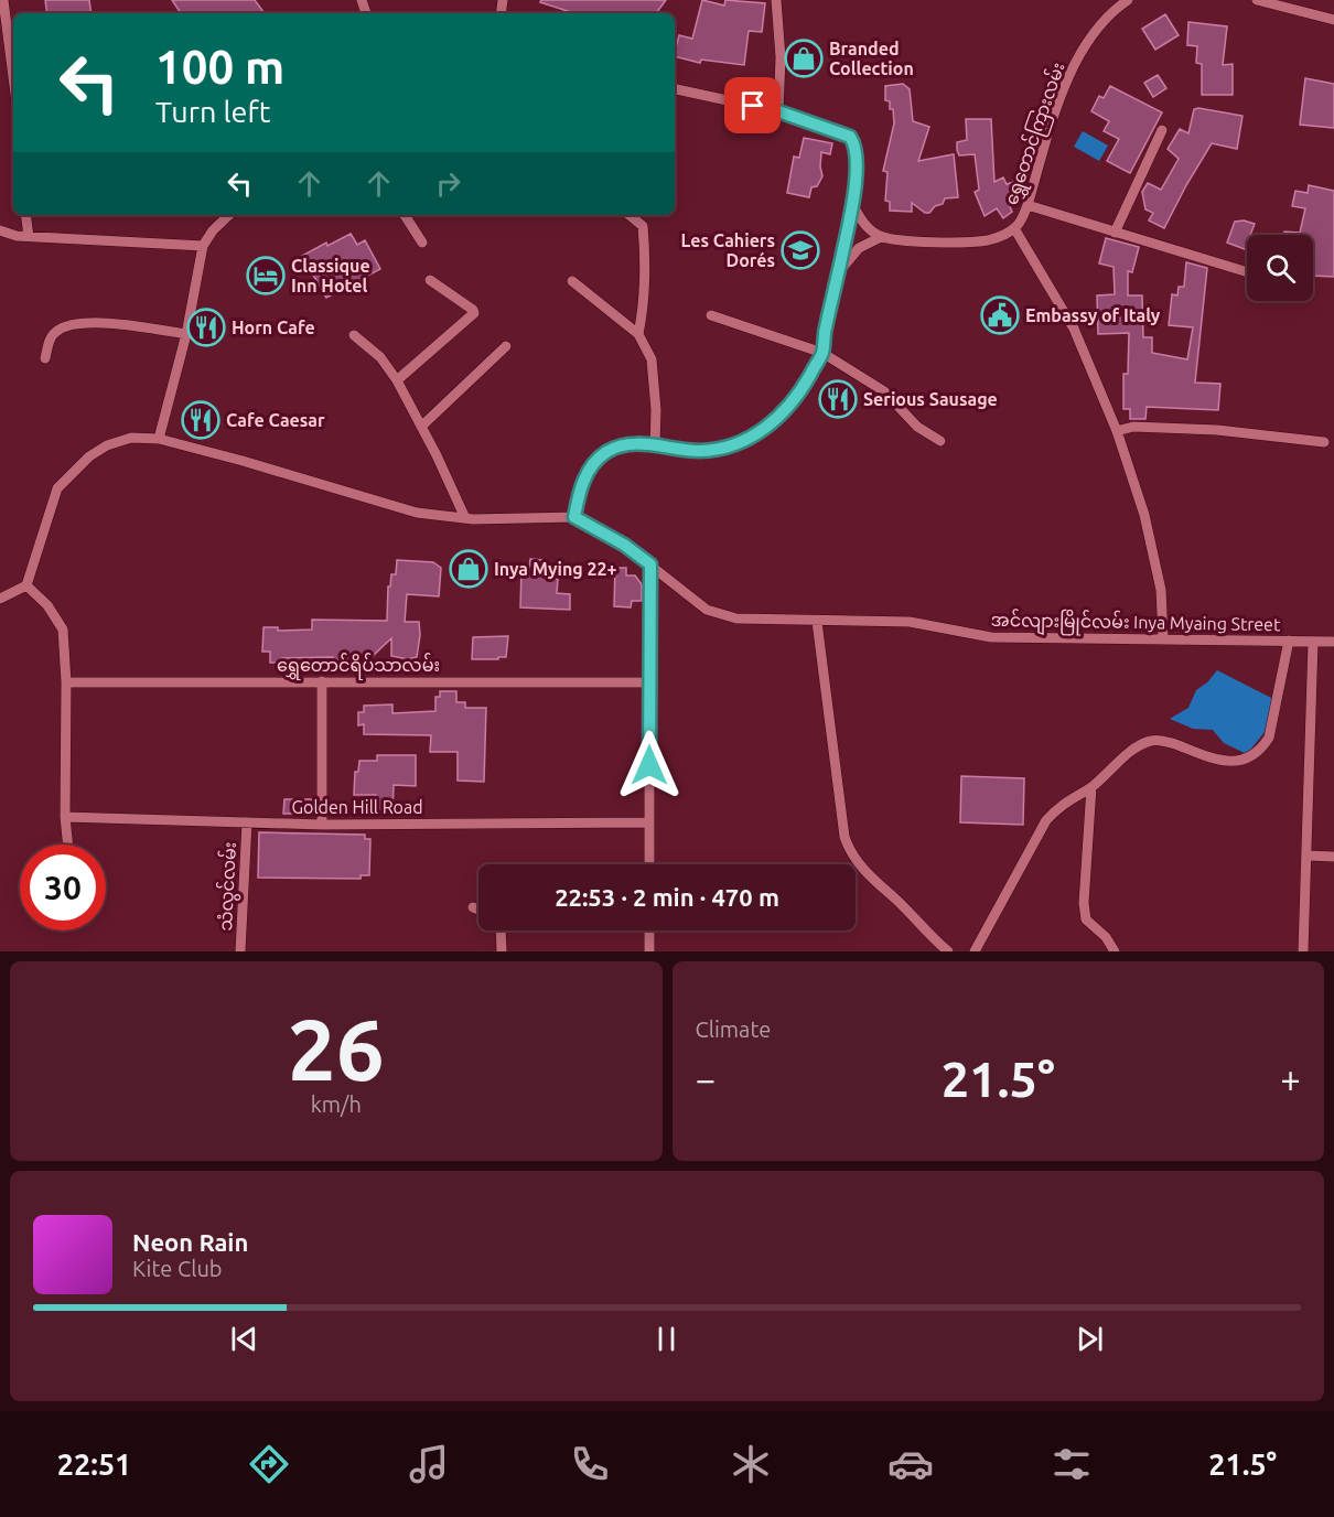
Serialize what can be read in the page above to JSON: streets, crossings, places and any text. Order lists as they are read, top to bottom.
{
  "streets": {
    "street": [
      "ရွှေတောင်ကြားလမ်း",
      "အင်လျားမြိုင်လမ်း Inya Myaing Street",
      "ရွှေတောင်ရိပ်သာလမ်း",
      "Golden Hill Road",
      "သံလွင်လမ်း"
    ]
  },
  "crossings": [
    ["Golden Hill Road", "သံလွင်လမ်း"]
  ],
  "places": {
    "shop": ["Branded Collection", "Inya Mying 22+"],
    "school or university": ["Les Cahiers Dorés"],
    "hotel": ["Classique Inn Hotel"],
    "public building": ["Embassy of Italy"],
    "restaurant": ["Horn Cafe", "Serious Sausage", "Cafe Caesar"]
  },
  "page": {
    "turn": ["100 m", "Turn left"],
    "limit": "30",
    "trip": "22:53 · 2 min · 470 m",
    "tile": [
      ["26", "km/h"],
      "Climate"
    ],
    "heat": ["−", "21.5°", "+"],
    "song": ["Neon Rain", "Kite Club"],
    "tabs": ["22:51", "21.5°"]
  }
}
